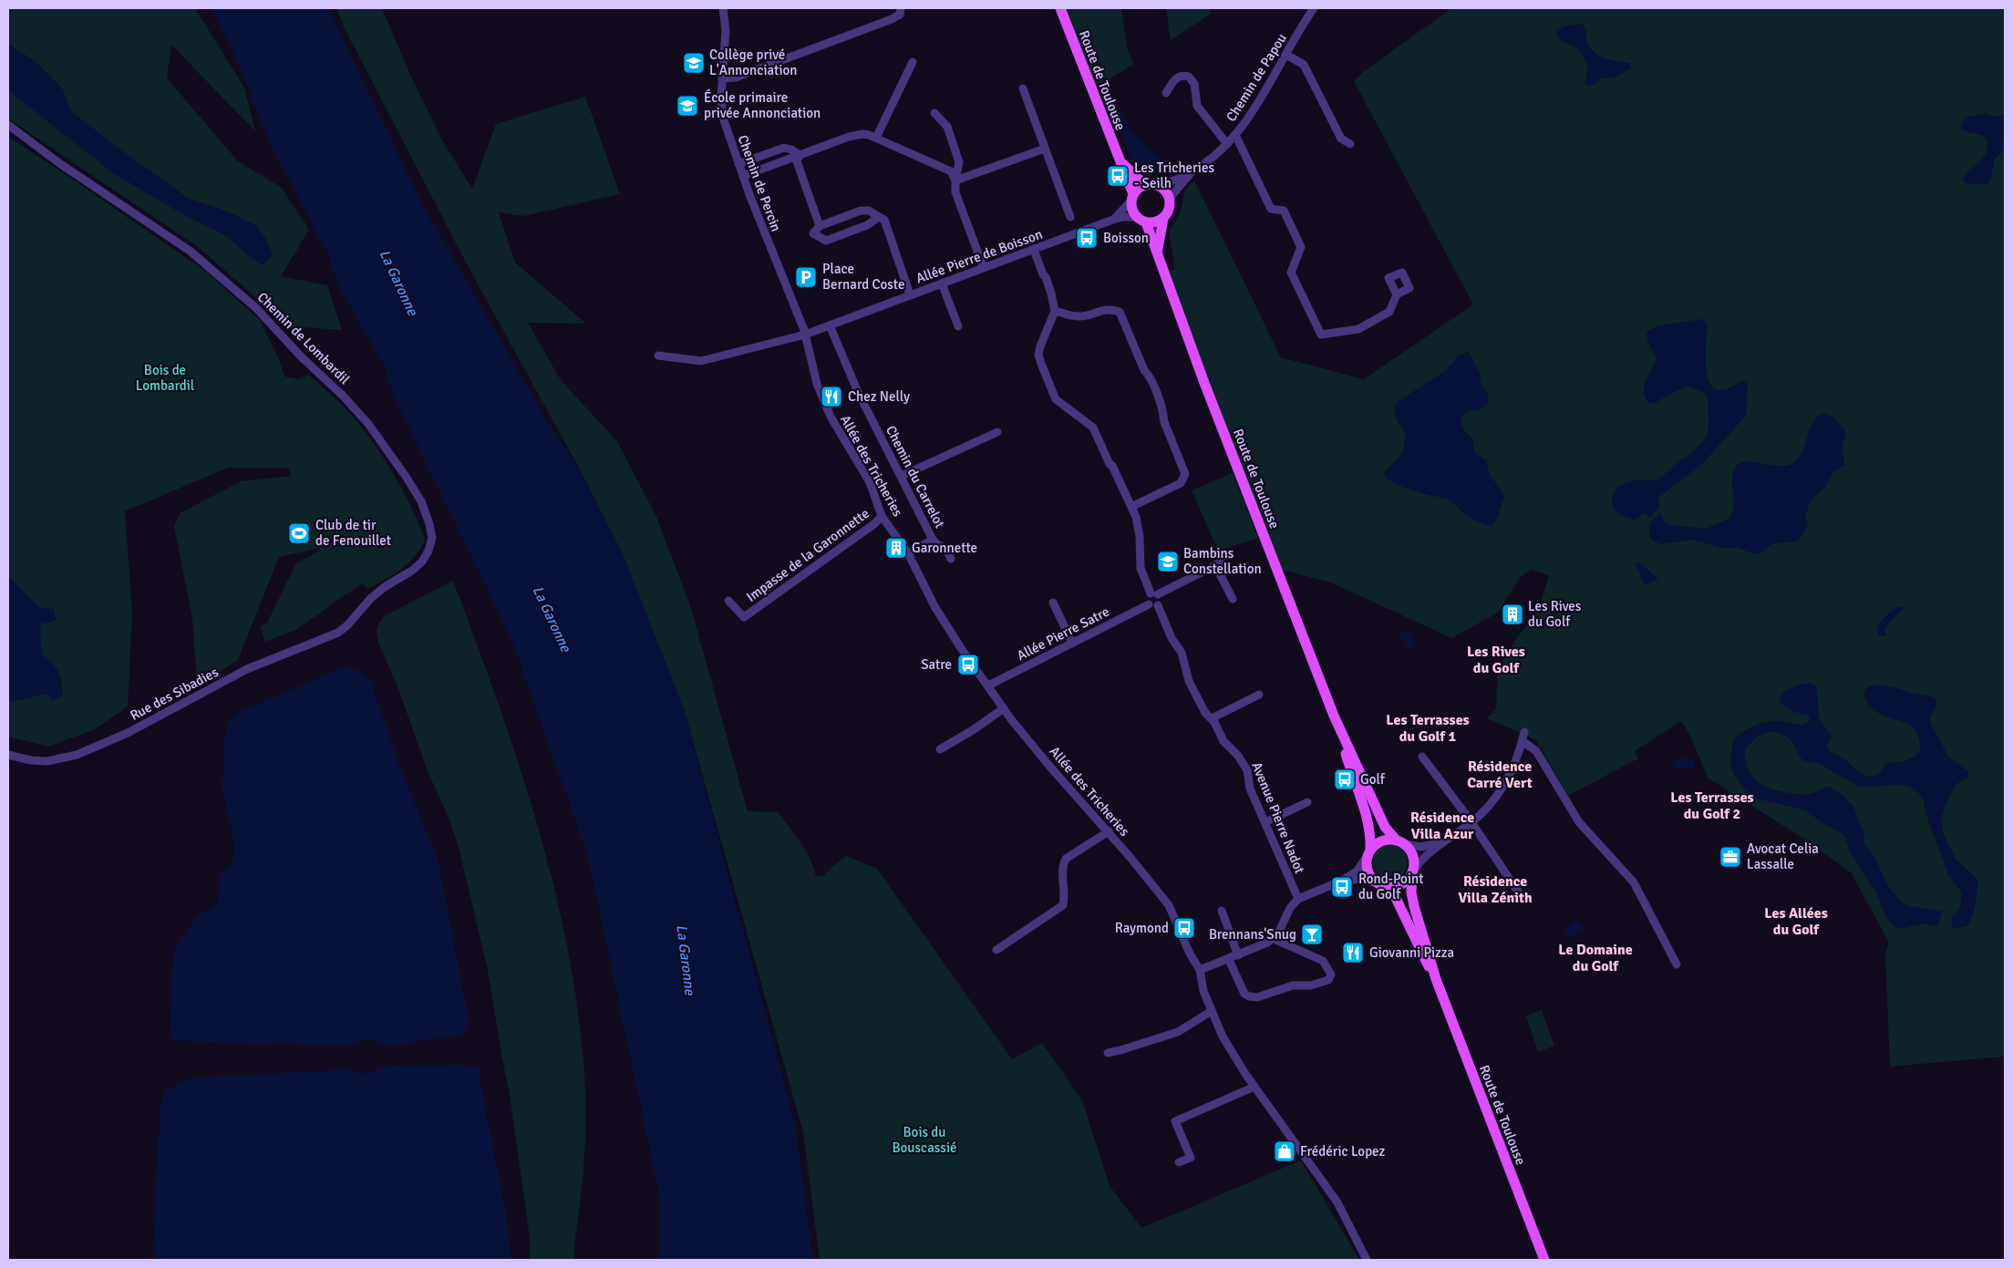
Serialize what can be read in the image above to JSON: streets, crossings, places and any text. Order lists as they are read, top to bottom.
{
  "streets": {
    "main road": ["Route de Toulouse"],
    "street": [
      "Chemin de Papou",
      "Chemin de Percin",
      "Allée Pierre de Boisson",
      "Chemin de Lombardil",
      "Allée des Tricheries",
      "Chemin du Carrelot",
      "Impasse de la Garonnette",
      "Allée Pierre Satre",
      "Rue des Sibadies",
      "Avenue Pierre Nadot"
    ]
  },
  "crossings": [
    ["Chemin de Papou", "Route de Toulouse"],
    ["Chemin de Papou", "Allée Pierre de Boisson"],
    ["Route de Toulouse", "Allée Pierre de Boisson"],
    ["Chemin de Percin", "Allée Pierre de Boisson"],
    ["Chemin de Percin", "Allée des Tricheries"],
    ["Allée Pierre de Boisson", "Allée des Tricheries"],
    ["Allée Pierre de Boisson", "Chemin du Carrelot"],
    ["Chemin de Lombardil", "Rue des Sibadies"],
    ["Allée des Tricheries", "Chemin du Carrelot"],
    ["Allée des Tricheries", "Impasse de la Garonnette"],
    ["Allée des Tricheries", "Allée Pierre Satre"],
    ["Allée Pierre Satre", "Avenue Pierre Nadot"]
  ],
  "districts": [
    "Les Rives du Golf",
    "Les Terrasses du Golf 1",
    "Résidence Carré Vert",
    "Les Terrasses du Golf 2",
    "Résidence Villa Azur",
    "Résidence Villa Zénith",
    "Les Allées du Golf",
    "Le Domaine du Golf"
  ],
  "water": ["La Garonne"],
  "parks": ["Bois de Lombardil", "Bois du Bouscassié"],
  "places": {
    "school or university": ["Collège privé L'Annonciation", "École primaire privée Annonciation", "Bambins Constellation"],
    "bus stop": [
      "Les Tricheries - Seilh",
      "Boisson",
      "Satre",
      "Golf",
      "Rond-Point du Golf",
      "Raymond"
    ],
    "parking": ["Place Bernard Coste"],
    "restaurant": ["Chez Nelly", "Giovanni Pizza"],
    "sports": ["Club de tir de Fenouillet"],
    "building": ["Garonnette", "Les Rives du Golf"],
    "office": ["Avocat Celia Lassalle"],
    "bar": ["Brennans'Snug"],
    "shop": ["Frédéric Lopez"]
  }
}
